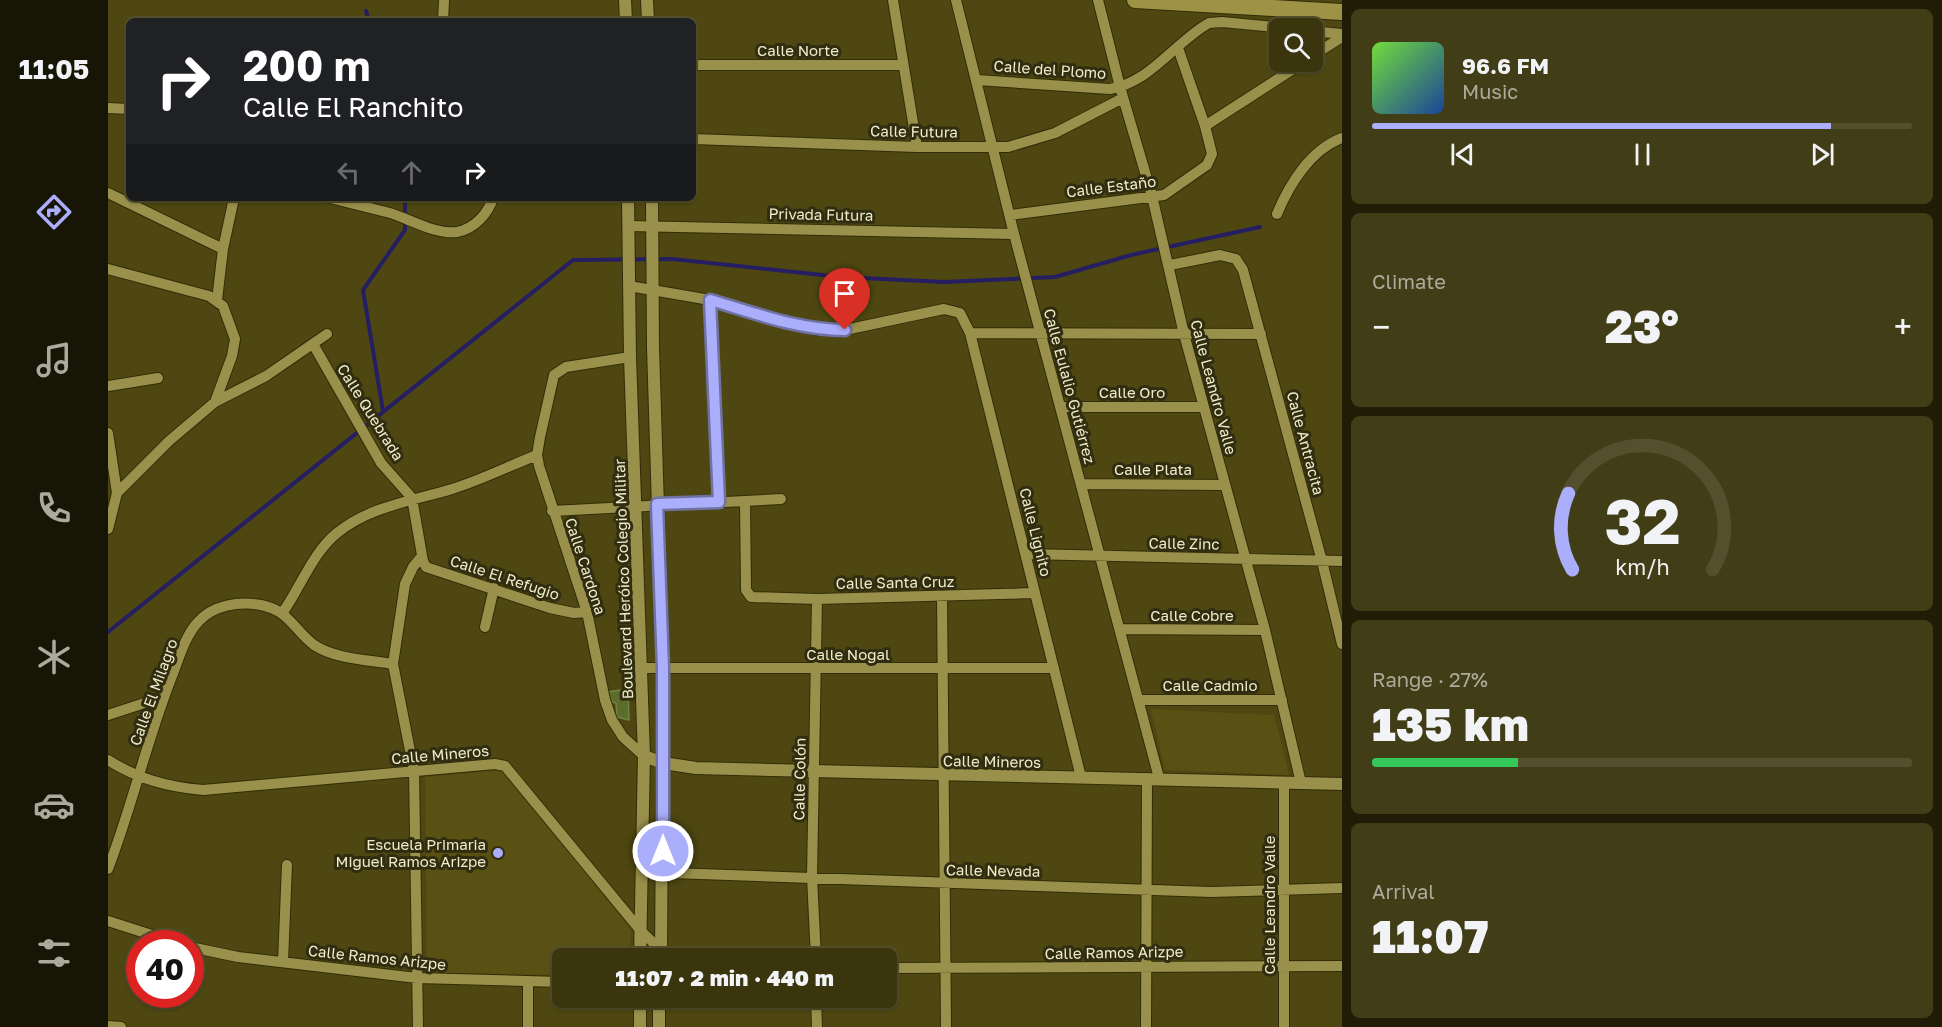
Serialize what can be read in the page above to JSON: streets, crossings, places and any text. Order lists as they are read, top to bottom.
{
  "streets": {
    "street": [
      "Calle Norte",
      "Calle del Plomo",
      "Calle Futura",
      "Calle Estaño",
      "Privada Futura",
      "Calle Eulalio Gutiérrez",
      "Calle Leandro Valle",
      "Calle Oro",
      "Calle Quebrada",
      "Calle Antracita",
      "Calle Plata",
      "Calle Lignito",
      "Calle Zinc",
      "Calle Cardona",
      "Calle El Refugio",
      "Boulevard Heróico Colegio Militar",
      "Calle Santa Cruz",
      "Calle Cobre",
      "Calle Nogal",
      "Calle Cadmio",
      "Calle El Milagro",
      "Calle Mineros",
      "Calle Colón",
      "Calle Nevada",
      "Calle Ramos Arizpe"
    ]
  },
  "crossings": [
    ["Calle del Plomo", "Calle Futura"],
    ["Calle del Plomo", "Calle Eulalio Gutiérrez"],
    ["Calle del Plomo", "Calle Leandro Valle"],
    ["Calle Futura", "Calle Eulalio Gutiérrez"],
    ["Calle Futura", "Calle Leandro Valle"],
    ["Calle Estaño", "Calle Eulalio Gutiérrez"],
    ["Calle Estaño", "Calle Leandro Valle"],
    ["Privada Futura", "Calle Eulalio Gutiérrez"],
    ["Privada Futura", "Boulevard Heróico Colegio Militar"],
    ["Calle Eulalio Gutiérrez", "Calle Oro"],
    ["Calle Eulalio Gutiérrez", "Calle Plata"],
    ["Calle Eulalio Gutiérrez", "Calle Zinc"],
    ["Calle Eulalio Gutiérrez", "Calle Cobre"],
    ["Calle Eulalio Gutiérrez", "Calle Cadmio"],
    ["Calle Eulalio Gutiérrez", "Calle Mineros"],
    ["Calle Eulalio Gutiérrez", "Calle Nevada"],
    ["Calle Eulalio Gutiérrez", "Calle Ramos Arizpe"],
    ["Calle Leandro Valle", "Calle Oro"],
    ["Calle Leandro Valle", "Calle Antracita"],
    ["Calle Leandro Valle", "Calle Plata"],
    ["Calle Leandro Valle", "Calle Zinc"],
    ["Calle Leandro Valle", "Calle Cobre"],
    ["Calle Leandro Valle", "Calle Cadmio"],
    ["Calle Leandro Valle", "Calle Mineros"],
    ["Calle Leandro Valle", "Calle Nevada"],
    ["Calle Leandro Valle", "Calle Ramos Arizpe"],
    ["Calle Antracita", "Calle Zinc"],
    ["Calle Lignito", "Calle Zinc"],
    ["Calle Lignito", "Calle Santa Cruz"],
    ["Calle Lignito", "Calle Nogal"],
    ["Calle Lignito", "Calle Mineros"],
    ["Calle Cardona", "Calle El Refugio"],
    ["Calle Cardona", "Boulevard Heróico Colegio Militar"],
    ["Calle Cardona", "Calle Mineros"],
    ["Boulevard Heróico Colegio Militar", "Calle Nogal"],
    ["Boulevard Heróico Colegio Militar", "Calle Mineros"],
    ["Boulevard Heróico Colegio Militar", "Calle Nevada"],
    ["Calle Santa Cruz", "Calle Colón"],
    ["Calle Nogal", "Calle Colón"],
    ["Calle El Milagro", "Calle Mineros"],
    ["Calle Mineros", "Calle Colón"],
    ["Calle Colón", "Calle Nevada"]
  ],
  "places": ["Escuela Primaria Miguel Ramos Arizpe"],
  "page": {
    "tabs": "11:05",
    "turn": ["200 m", "Calle El Ranchito"],
    "song": ["96.6 FM", "Music"],
    "tile": [
      "Climate",
      ["Range · 27%", "135 km"],
      ["Arrival", "11:07"]
    ],
    "heat": ["−", "23°", "+"],
    "limit": "40",
    "trip": "11:07 · 2 min · 440 m",
    "gauge": ["32", "km/h"]
  }
}
